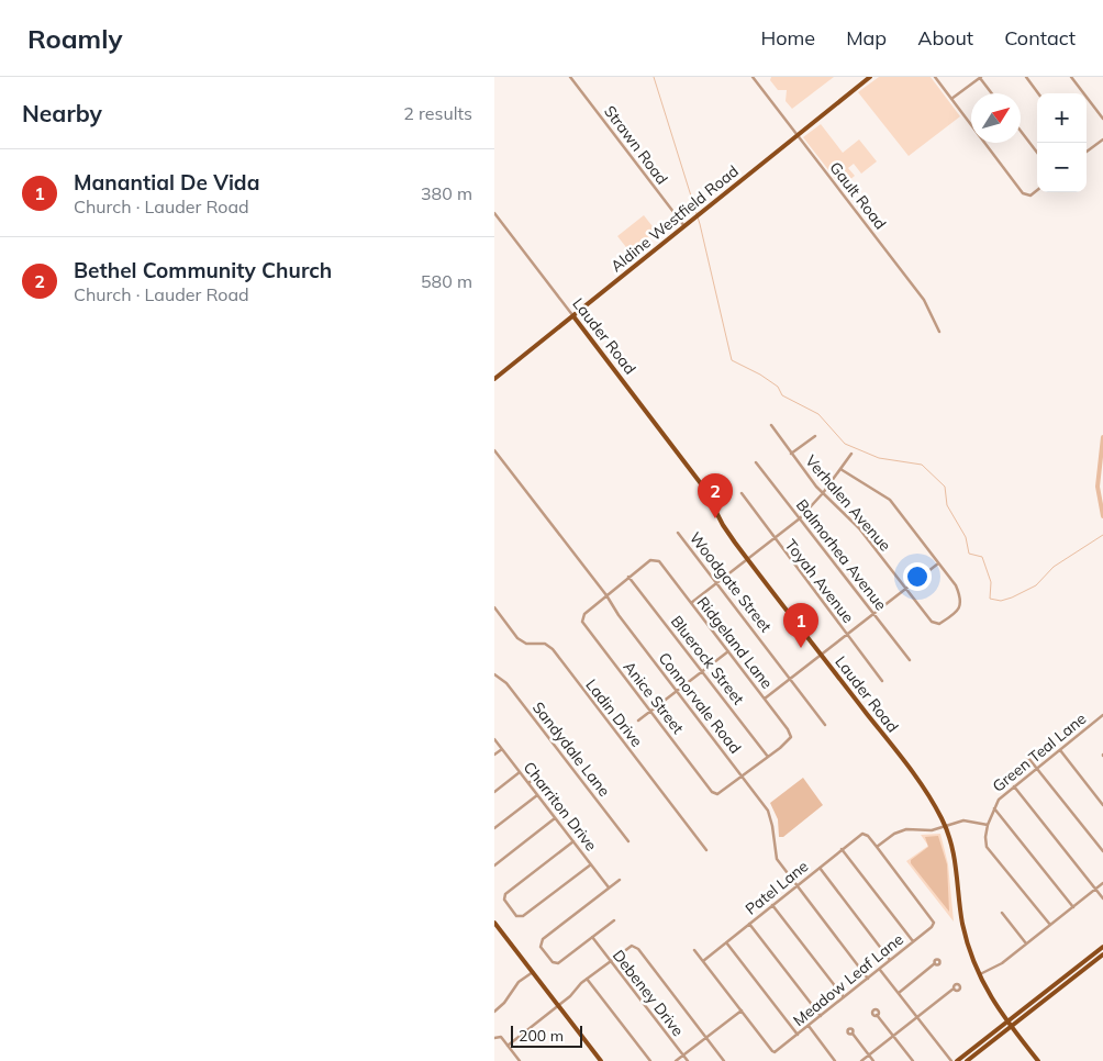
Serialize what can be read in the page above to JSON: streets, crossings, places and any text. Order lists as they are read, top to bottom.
{
  "streets": {
    "main road": ["Aldine Westfield Road", "Lauder Road"],
    "street": [
      "Strawn Road",
      "Gault Road",
      "Verhalen Avenue",
      "Balmorhea Avenue",
      "Toyah Avenue",
      "Woodgate Street",
      "Ridgeland Lane",
      "Bluerock Street",
      "Anice Street",
      "Connorvale Road",
      "Ladin Drive",
      "Sandydale Lane",
      "Green Teal Lane",
      "Charriton Drive",
      "Patel Lane",
      "Meadow Leaf Lane",
      "Debeney Drive"
    ]
  },
  "crossings": [
    ["Strawn Road", "Aldine Westfield Road"],
    ["Gault Road", "Aldine Westfield Road"],
    ["Aldine Westfield Road", "Lauder Road"],
    ["Ridgeland Lane", "Bluerock Street"],
    ["Anice Street", "Connorvale Road"],
    ["Connorvale Road", "Patel Lane"],
    ["Connorvale Road", "Meadow Leaf Lane"],
    ["Patel Lane", "Meadow Leaf Lane"]
  ],
  "scale_bar": "200 m",
  "north": "top right",
  "page": {
    "header": "Roamly",
    "nav": [
      "Home",
      "Map",
      "About",
      "Contact"
    ],
    "heading": ["Nearby", "2 results"],
    "map_buttons": ["+", "−"],
    "list": [
      {
        "mark": "1",
        "name": "Manantial De Vida",
        "note": "Church · Lauder Road",
        "value": "380 m"
      },
      {
        "mark": "2",
        "name": "Bethel Community Church",
        "note": "Church · Lauder Road",
        "value": "580 m"
      }
    ],
    "pins": ["2", "1"],
    "scale": "200 m"
  }
}
